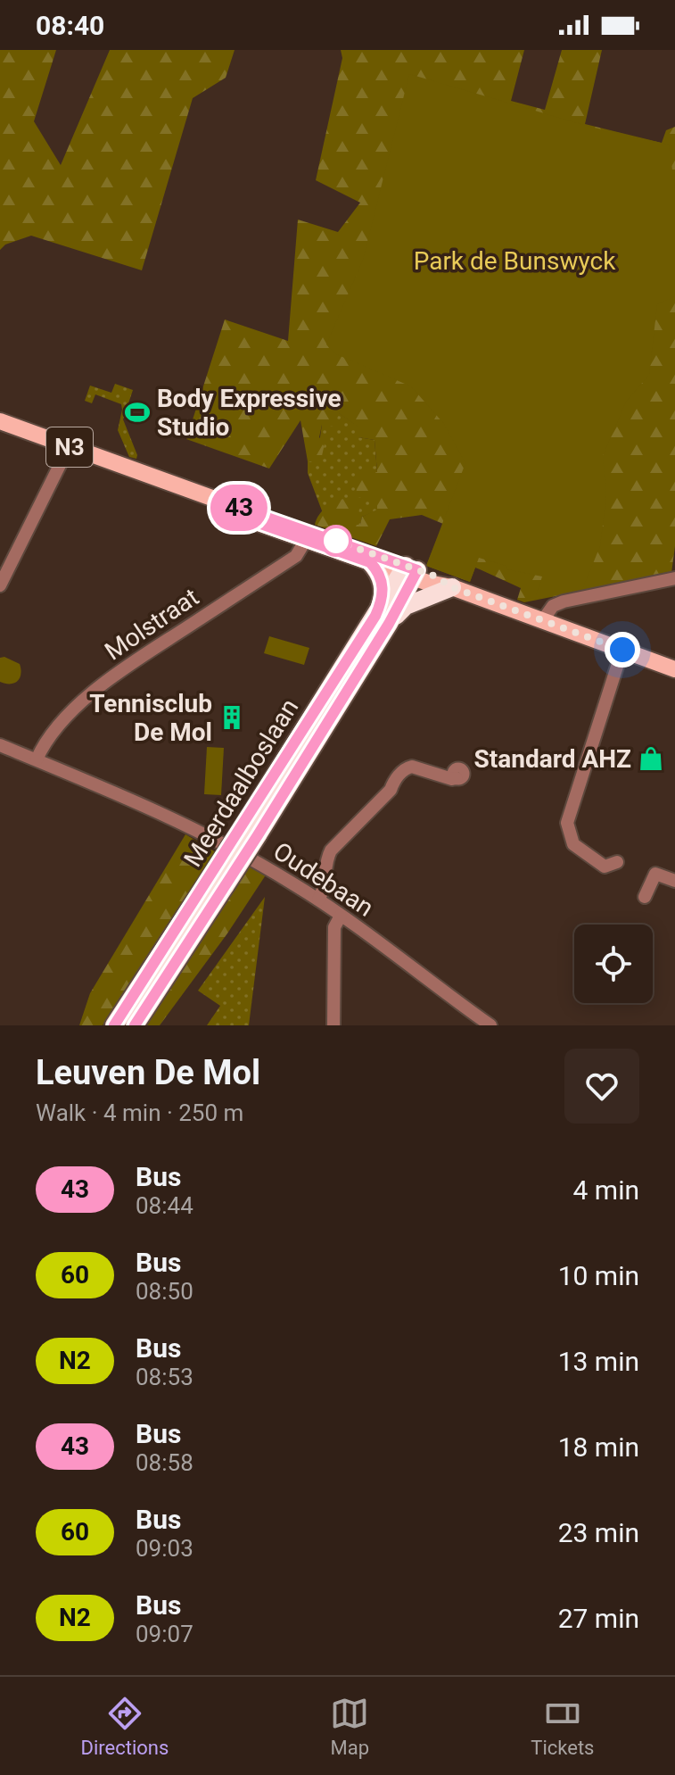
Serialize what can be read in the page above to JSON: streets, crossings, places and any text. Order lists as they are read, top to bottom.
{
  "streets": {
    "highway": ["Meerdaalboslaan"],
    "main road": ["N3"],
    "street": ["Molstraat", "Oudebaan"]
  },
  "crossings": [
    ["N3", "Molstraat"],
    ["N3", "Meerdaalboslaan"],
    ["Molstraat", "Oudebaan"]
  ],
  "parks": ["Park de Bunswyck"],
  "places": {
    "sports": ["Body Expressive Studio"],
    "building": ["Tennisclub De Mol"],
    "shop": ["Standard AHZ"]
  },
  "lines": ["bus line 43"],
  "page": {
    "status": "08:40",
    "on_map": "43",
    "heading": ["Leuven De Mol", "Walk · 4 min · 250 m"],
    "list": [
      {
        "mark": "43",
        "name": "Bus",
        "note": "08:44",
        "value": "4 min"
      },
      {
        "mark": "60",
        "name": "Bus",
        "note": "08:50",
        "value": "10 min"
      },
      {
        "mark": "N2",
        "name": "Bus",
        "note": "08:53",
        "value": "13 min"
      },
      {
        "mark": "43",
        "name": "Bus",
        "note": "08:58",
        "value": "18 min"
      },
      {
        "mark": "60",
        "name": "Bus",
        "note": "09:03",
        "value": "23 min"
      },
      {
        "mark": "N2",
        "name": "Bus",
        "note": "09:07",
        "value": "27 min"
      }
    ],
    "tabs": ["Directions", "Map", "Tickets"]
  }
}
